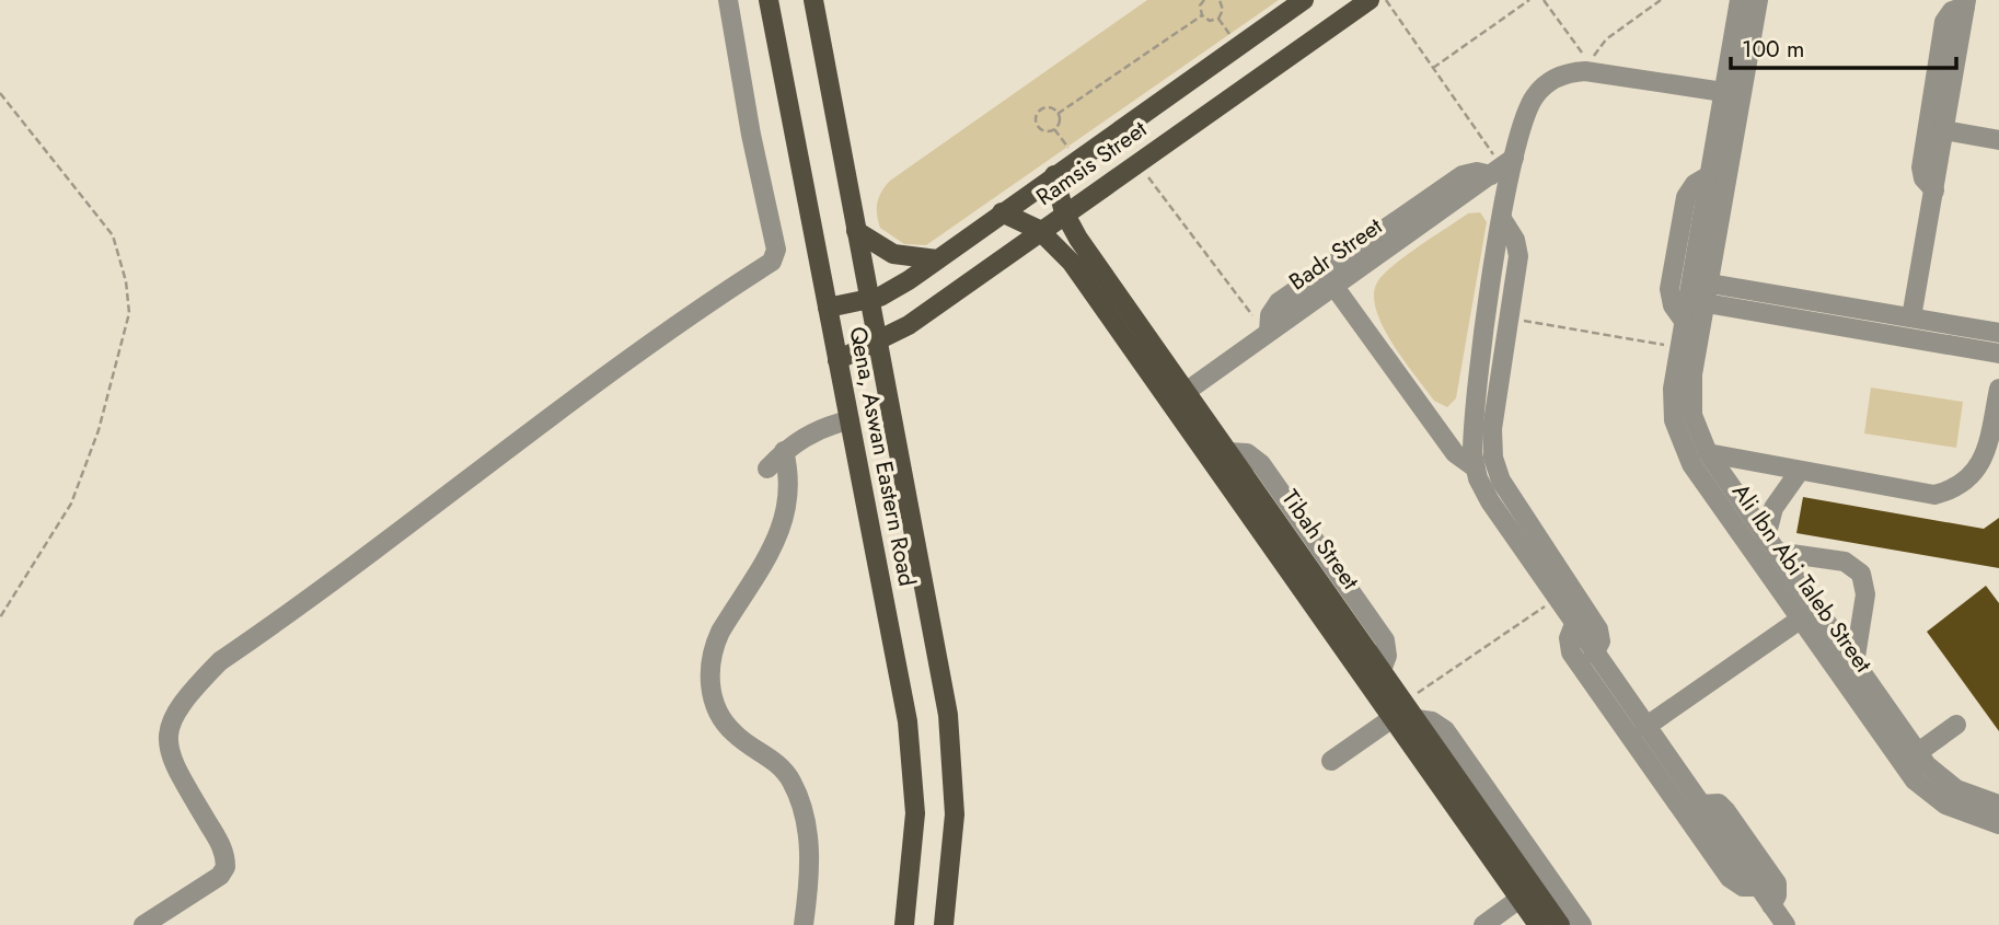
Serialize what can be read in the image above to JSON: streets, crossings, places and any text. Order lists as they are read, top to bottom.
{
  "streets": {
    "main road": ["Ramsis Street", "Qena, Aswan Eastern Road", "Tibah Street"],
    "street": ["Badr Street", "Ali Ibn Abi Taleb Street"]
  },
  "crossings": [
    ["Ramsis Street", "Qena, Aswan Eastern Road"],
    ["Ramsis Street", "Tibah Street"],
    ["Badr Street", "Tibah Street"]
  ],
  "scale_bar": "100 m"
}
